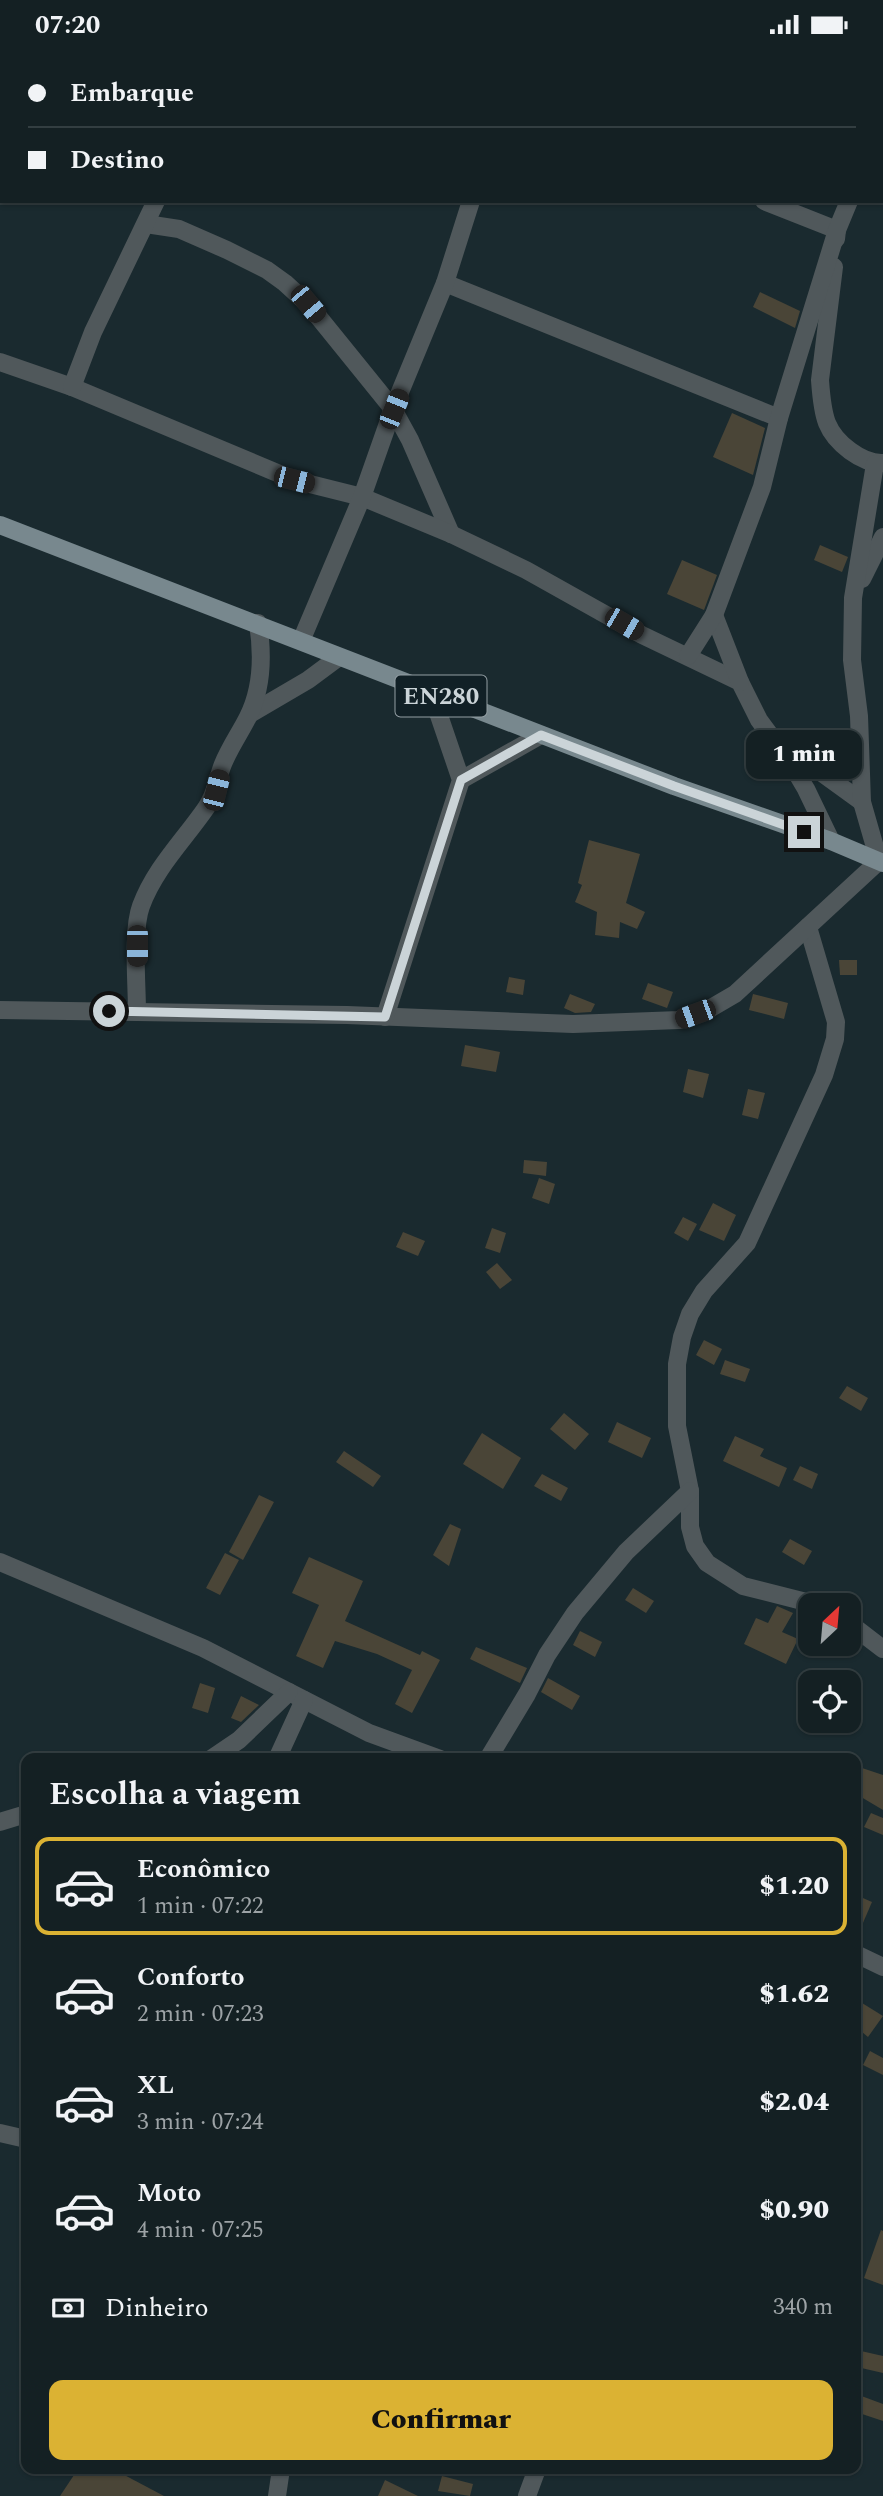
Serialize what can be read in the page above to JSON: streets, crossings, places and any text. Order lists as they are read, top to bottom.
{
  "streets": {
    "main road": ["EN280"]
  },
  "north": "top right",
  "page": {
    "status": "07:20",
    "banner": ["Embarque", "Destino"],
    "bubble": "1 min",
    "heading": "Escolha a viagem",
    "list": [
      {
        "name": "Econômico",
        "note": "1 min · 07:22",
        "value": "$1.20"
      },
      {
        "name": "Conforto",
        "note": "2 min · 07:23",
        "value": "$1.62"
      },
      {
        "name": "XL",
        "note": "3 min · 07:24",
        "value": "$2.04"
      },
      {
        "name": "Moto",
        "note": "4 min · 07:25",
        "value": "$0.90"
      }
    ],
    "pay": ["Dinheiro", "340 m"],
    "buttons": "Confirmar"
  }
}
